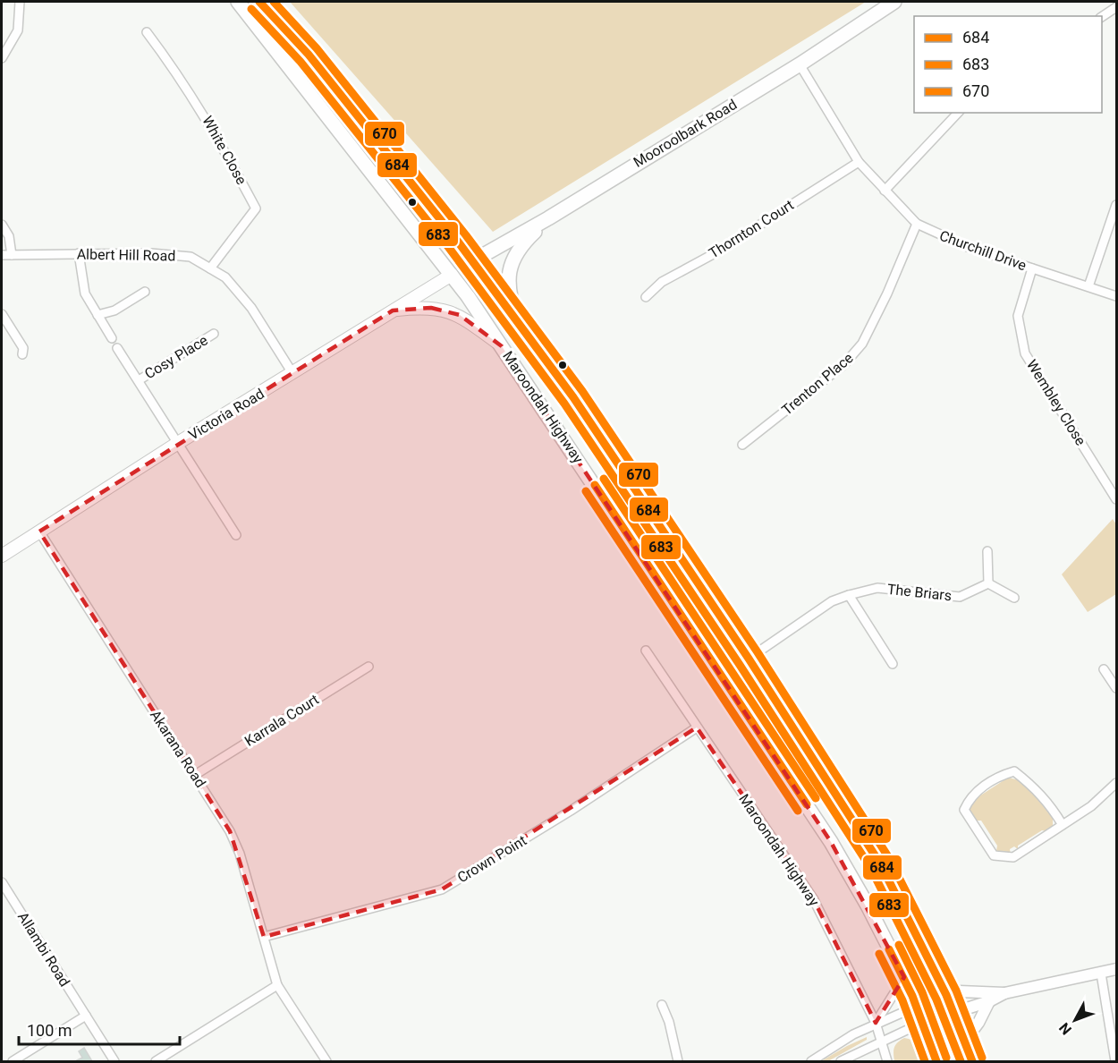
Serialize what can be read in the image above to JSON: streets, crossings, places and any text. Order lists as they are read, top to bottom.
{
  "streets": {
    "main road": ["Mooroolbark Road", "Maroondah Highway", "Victoria Road"],
    "street": [
      "White Close",
      "Thornton Court",
      "Churchill Drive",
      "Albert Hill Road",
      "Cosy Place",
      "Trenton Place",
      "Wembley Close",
      "The Briars",
      "Karrala Court",
      "Akarana Road",
      "Crown Point",
      "Allambi Road"
    ]
  },
  "crossings": [
    ["Mooroolbark Road", "Churchill Drive"],
    ["Mooroolbark Road", "Maroondah Highway"],
    ["Mooroolbark Road", "Victoria Road"],
    ["White Close", "Albert Hill Road"],
    ["Thornton Court", "Churchill Drive"],
    ["Churchill Drive", "Trenton Place"],
    ["Churchill Drive", "Wembley Close"],
    ["Albert Hill Road", "Victoria Road"],
    ["Cosy Place", "Victoria Road"],
    ["Maroondah Highway", "Victoria Road"],
    ["Maroondah Highway", "The Briars"],
    ["Maroondah Highway", "Crown Point"],
    ["Victoria Road", "Akarana Road"],
    ["Karrala Court", "Akarana Road"],
    ["Akarana Road", "Crown Point"]
  ],
  "lines": ["transit line 684", "transit line 670", "transit line 683"],
  "legend": ["684", "683", "670"],
  "scale_bar": "100 m",
  "north": "bottom left"
}
